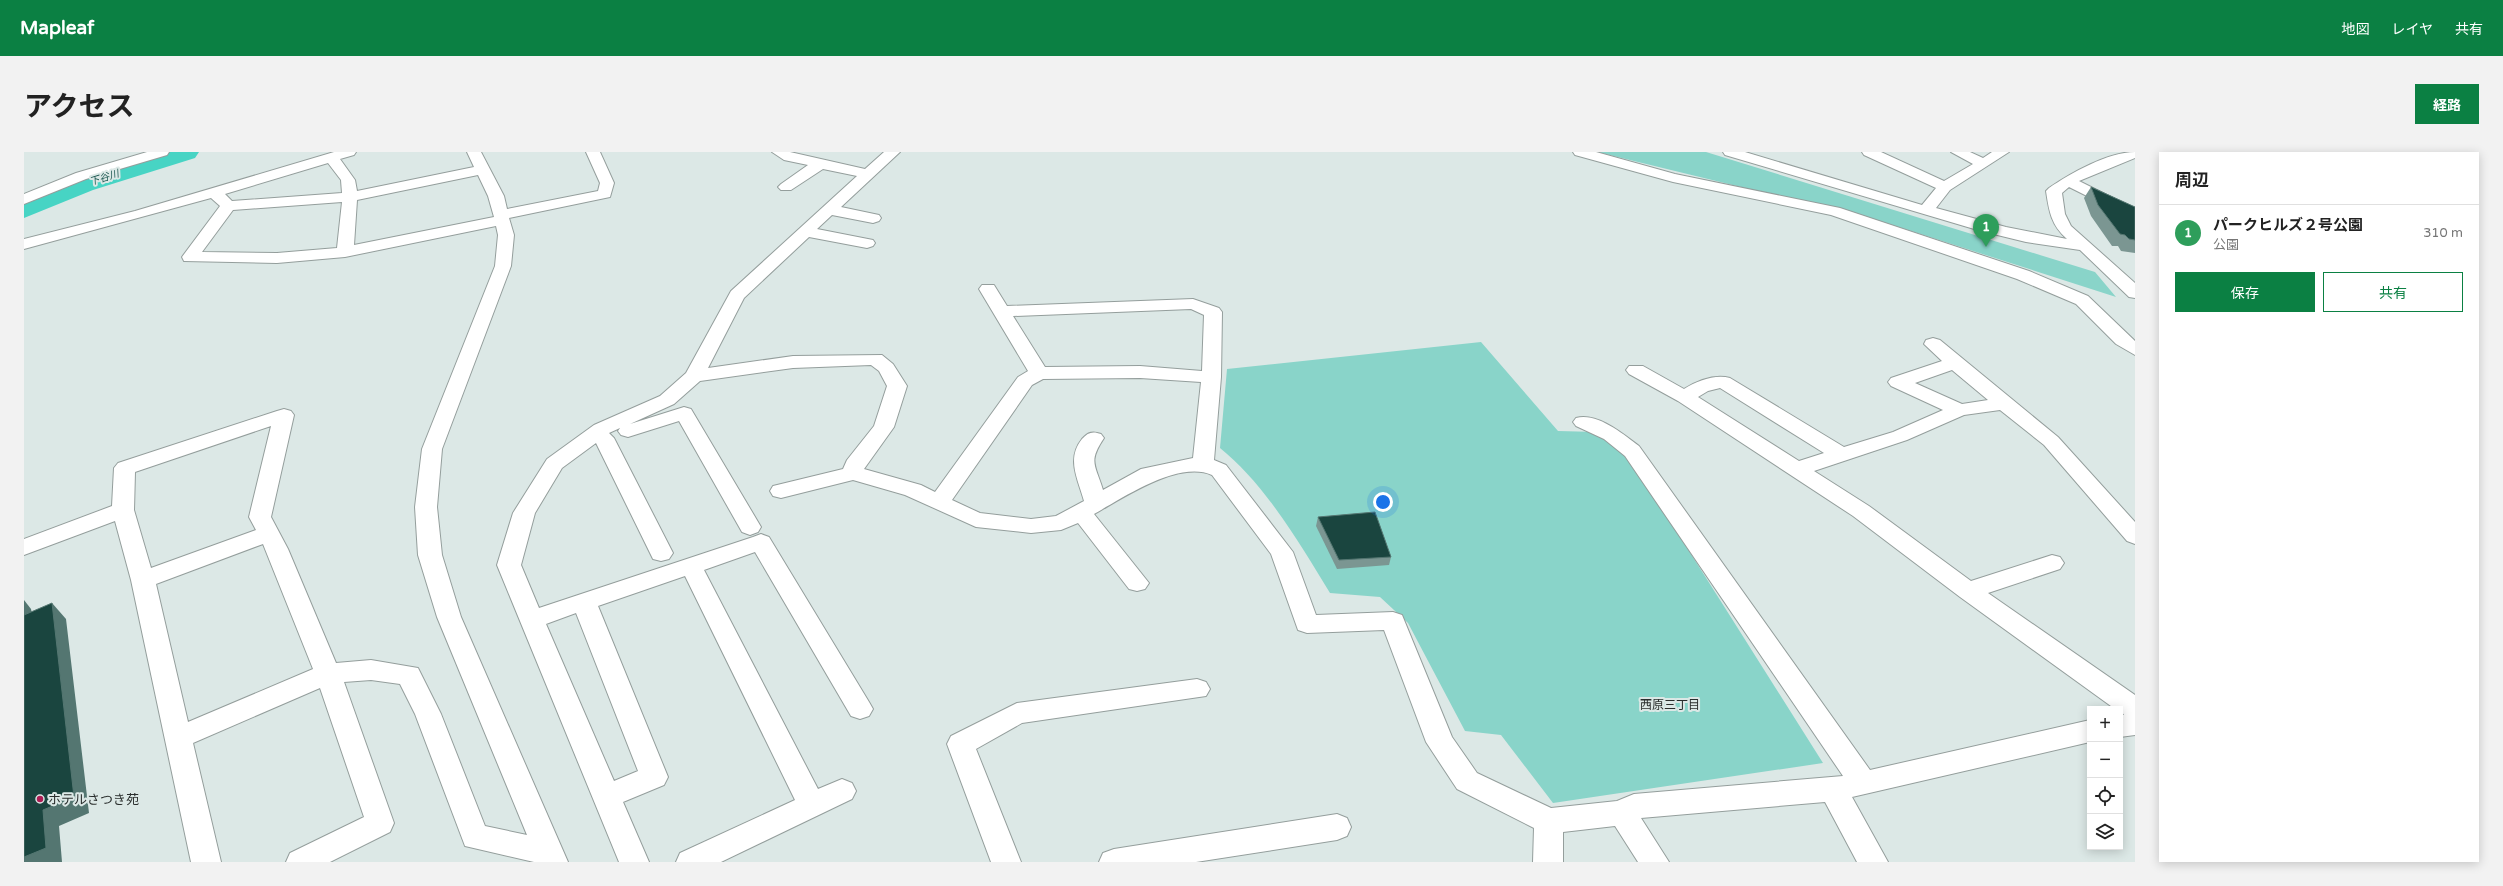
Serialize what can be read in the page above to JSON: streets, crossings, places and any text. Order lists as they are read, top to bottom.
{
  "districts": ["西原三丁目"],
  "water": ["下谷川"],
  "places": ["ホテルさつき苑"],
  "page": {
    "header": "Mapleaf",
    "nav": ["地図", "レイヤ", "共有"],
    "title": "アクセス",
    "buttons": [
      "経路",
      ["保存", "共有"]
    ],
    "heading": "周辺",
    "list": [
      {
        "mark": "1",
        "name": "パークヒルズ２号公園",
        "note": "公園",
        "value": "310 m"
      }
    ],
    "pins": "1",
    "map_buttons": ["+", "−"]
  }
}
